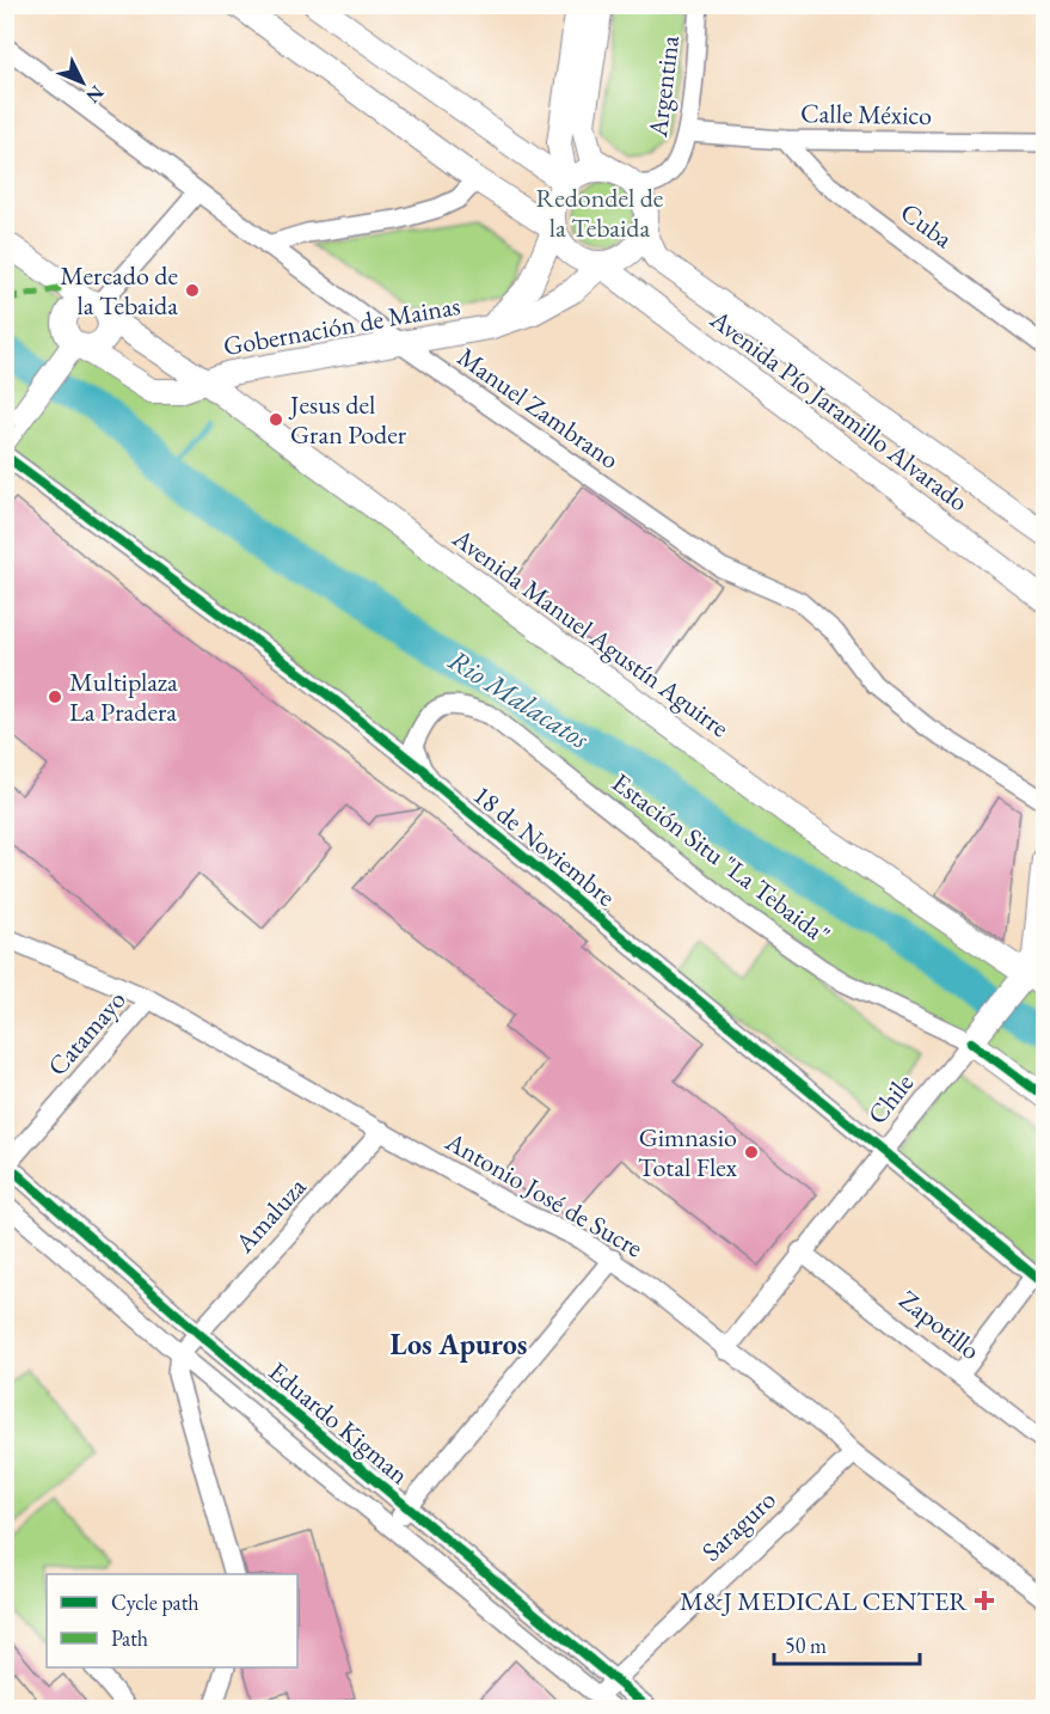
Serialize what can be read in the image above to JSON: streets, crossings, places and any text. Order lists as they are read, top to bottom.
{
  "streets": {
    "main road": [
      "Gobernación de Mainas",
      "Avenida Pío Jaramillo Alvarado",
      "Avenida Manuel Agustín Aguirre",
      "Chile"
    ],
    "street": [
      "Argentina",
      "Calle México",
      "Cuba",
      "Manuel Zambrano",
      "18 de Noviembre",
      "Estación Situ \"La Tebaida\"",
      "Catamayo",
      "Antonio José de Sucre",
      "Amaluza",
      "Zapotillo",
      "Eduardo Kigman",
      "Saraguro"
    ]
  },
  "crossings": [
    ["Argentina", "Calle México"],
    ["Argentina", "Gobernación de Mainas"],
    ["Argentina", "Avenida Pío Jaramillo Alvarado"],
    ["Calle México", "Cuba"],
    ["Gobernación de Mainas", "Manuel Zambrano"],
    ["Gobernación de Mainas", "Avenida Pío Jaramillo Alvarado"],
    ["Gobernación de Mainas", "Avenida Manuel Agustín Aguirre"],
    ["Avenida Manuel Agustín Aguirre", "Chile"],
    ["18 de Noviembre", "Estación Situ \"La Tebaida\""],
    ["18 de Noviembre", "Chile"],
    ["Estación Situ \"La Tebaida\"", "Chile"],
    ["Catamayo", "Antonio José de Sucre"],
    ["Catamayo", "Eduardo Kigman"],
    ["Chile", "Antonio José de Sucre"],
    ["Chile", "Zapotillo"],
    ["Antonio José de Sucre", "Amaluza"],
    ["Antonio José de Sucre", "Saraguro"],
    ["Amaluza", "Eduardo Kigman"],
    ["Eduardo Kigman", "Saraguro"]
  ],
  "districts": ["Los Apuros"],
  "water": ["Rio Malacatos"],
  "parks": ["Redondel de la Tebaida"],
  "places": {
    "other": [
      "Mercado de la Tebaida",
      "Jesus del Gran Poder",
      "Multiplaza La Pradera",
      "Gimnasio Total Flex"
    ],
    "health": ["M&J MEDICAL CENTER"]
  },
  "legend": ["Cycle path", "Path"],
  "scale_bar": "50 m",
  "north": "bottom right"
}
